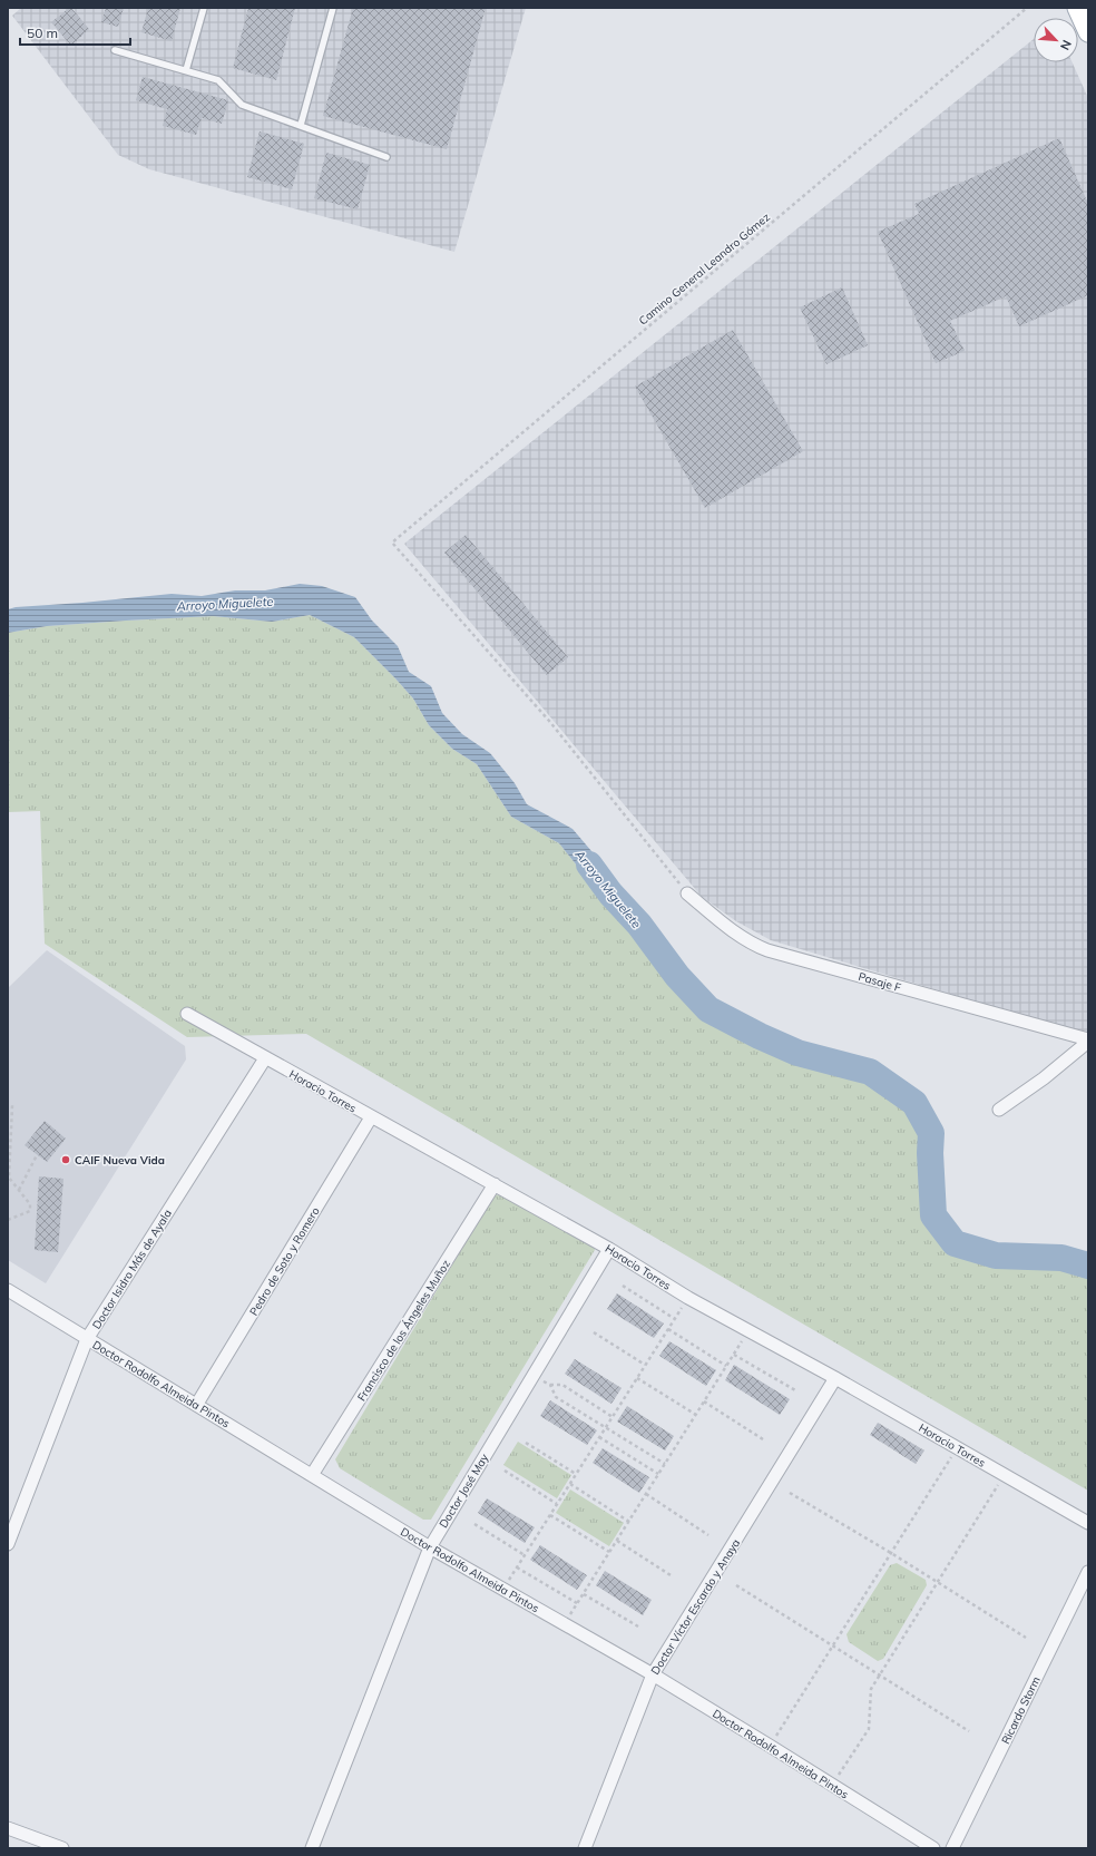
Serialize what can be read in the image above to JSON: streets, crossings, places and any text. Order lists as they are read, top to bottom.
{
  "streets": {
    "street": [
      "Pasaje F",
      "Horacio Torres",
      "Pedro de Soto y Romero",
      "Doctor Isidro Más de Ayala",
      "Francisco de los Ángeles Muñoz",
      "Doctor Rodolfo Almeida Pintos",
      "Doctor José May",
      "Doctor Víctor Escardo y Anaya",
      "Ricardo Storm"
    ],
    "path": ["Camino General Leandro Gómez"]
  },
  "crossings": [
    ["Camino General Leandro Gómez", "Pasaje F"],
    ["Horacio Torres", "Pedro de Soto y Romero"],
    ["Horacio Torres", "Doctor Isidro Más de Ayala"],
    ["Horacio Torres", "Francisco de los Ángeles Muñoz"],
    ["Horacio Torres", "Doctor José May"],
    ["Horacio Torres", "Doctor Víctor Escardo y Anaya"],
    ["Pedro de Soto y Romero", "Doctor Rodolfo Almeida Pintos"],
    ["Doctor Isidro Más de Ayala", "Doctor Rodolfo Almeida Pintos"],
    ["Francisco de los Ángeles Muñoz", "Doctor Rodolfo Almeida Pintos"],
    ["Doctor Rodolfo Almeida Pintos", "Doctor José May"],
    ["Doctor Rodolfo Almeida Pintos", "Doctor Víctor Escardo y Anaya"]
  ],
  "water": ["Arroyo Miguelete"],
  "places": ["CAIF Nueva Vida"],
  "scale_bar": "50 m",
  "north": "bottom right"
}
